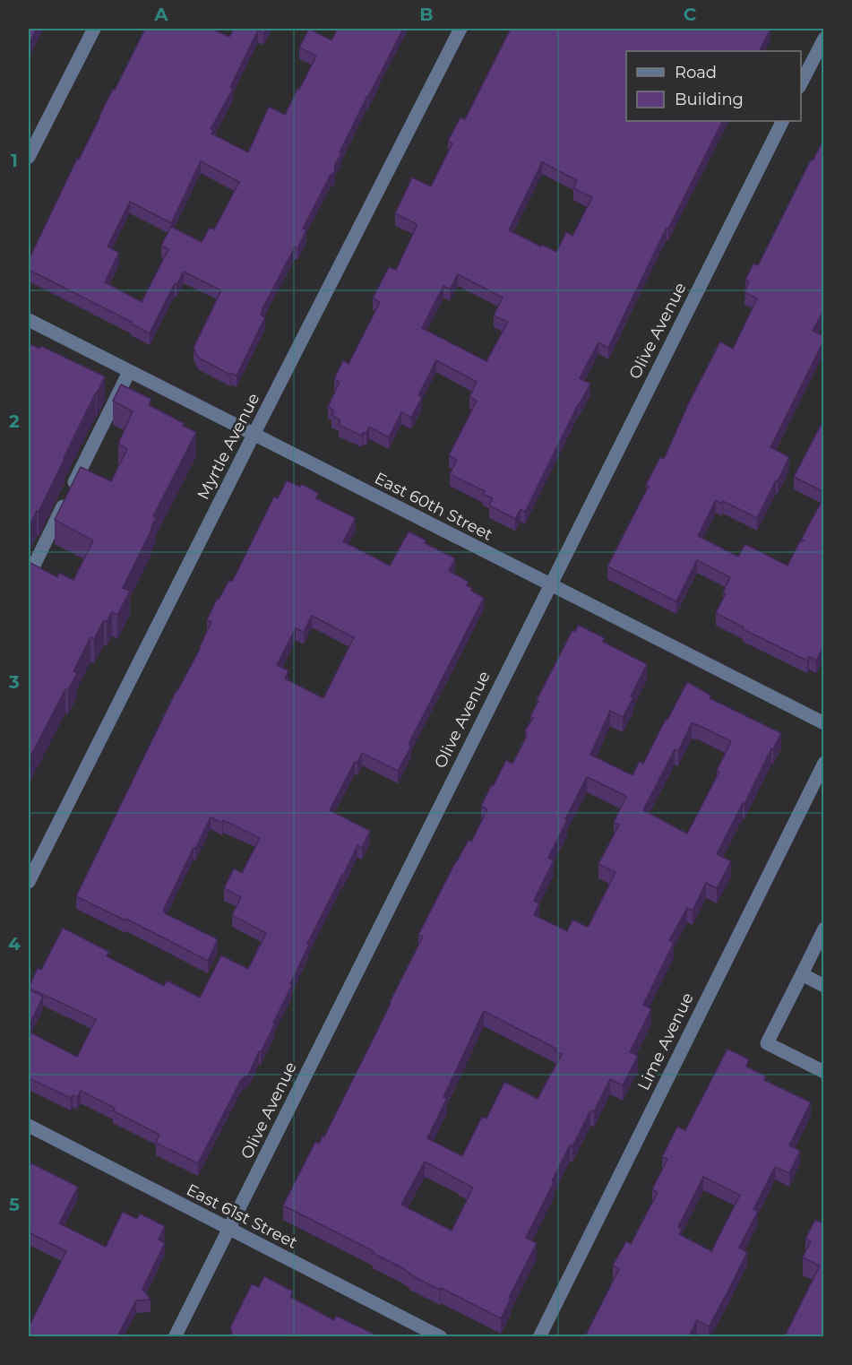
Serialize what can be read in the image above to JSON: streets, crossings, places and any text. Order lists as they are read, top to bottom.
{
  "streets": {
    "street": [
      "Olive Avenue",
      "Myrtle Avenue",
      "East 60th Street",
      "Lime Avenue",
      "East 61st Street"
    ]
  },
  "crossings": [
    ["Olive Avenue", "East 60th Street"],
    ["Olive Avenue", "East 61st Street"],
    ["Myrtle Avenue", "East 60th Street"]
  ],
  "legend": ["Road", "Building"],
  "grid": {
    "columns": ["A", "B", "C"],
    "rows": [
      "1",
      "2",
      "3",
      "4",
      "5"
    ]
  }
}
